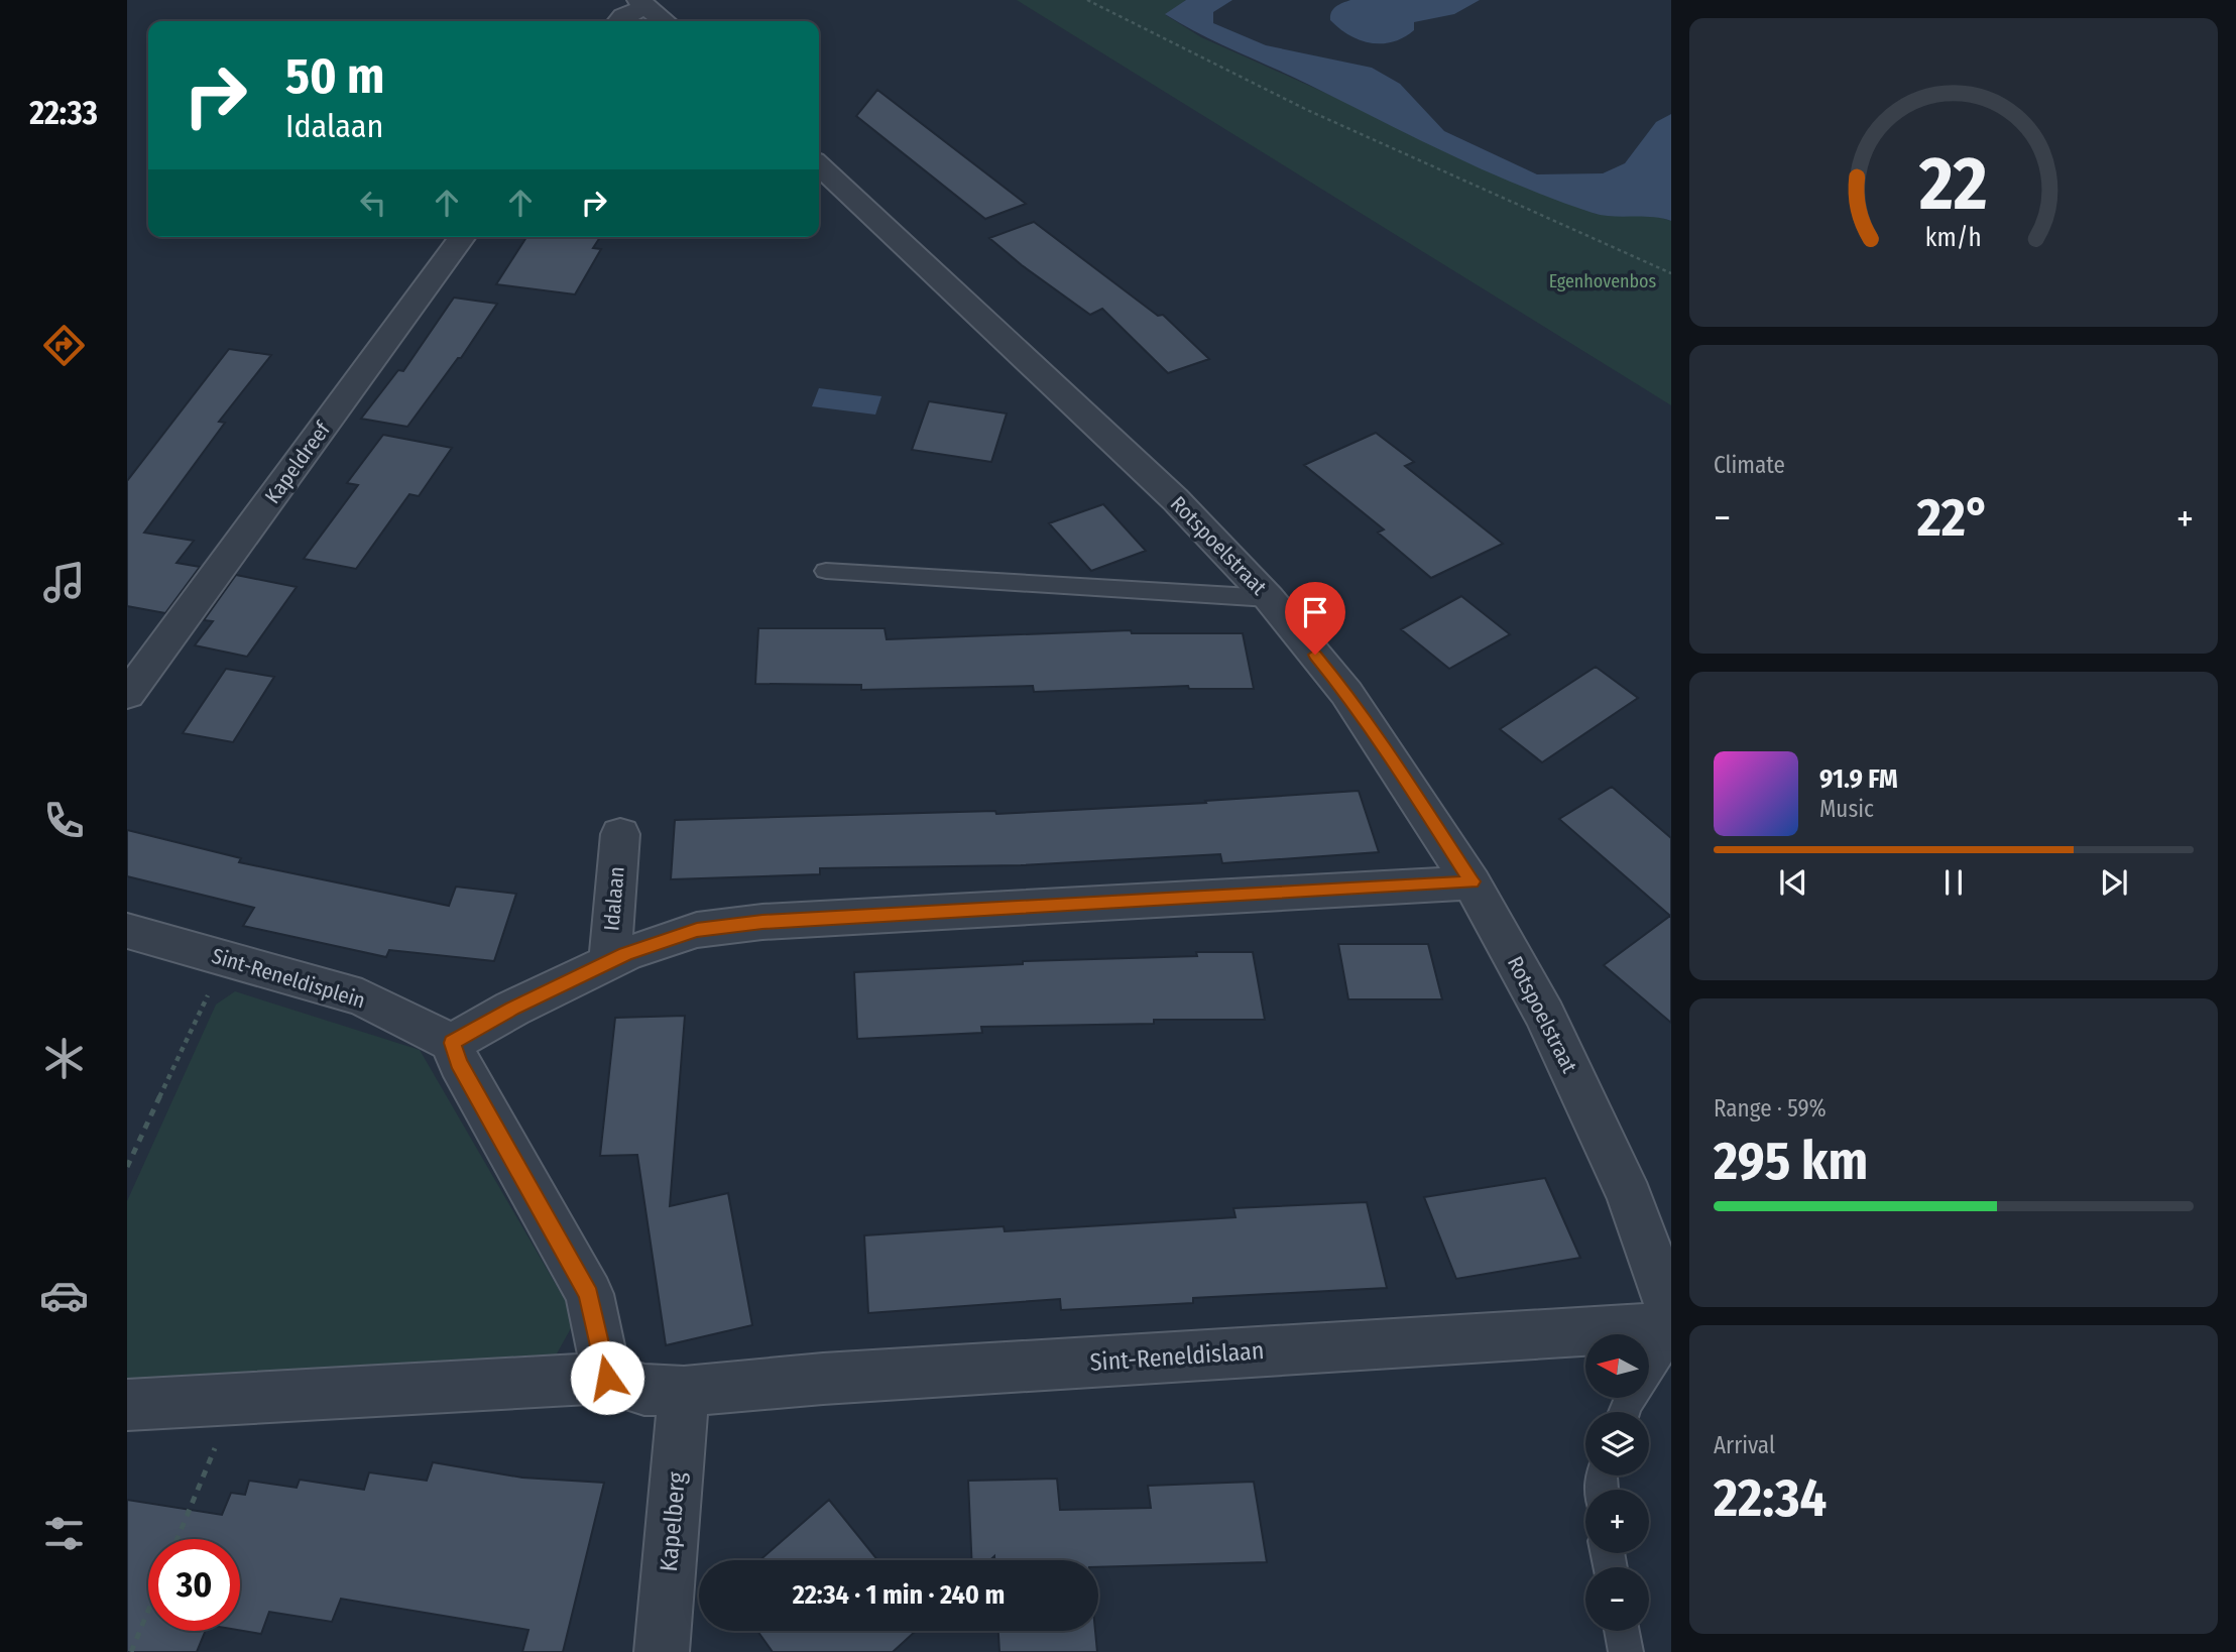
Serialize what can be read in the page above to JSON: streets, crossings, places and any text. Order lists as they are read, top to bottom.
{
  "streets": {
    "street": [
      "Kapeldreef",
      "Rotspoelstraat",
      "Idalaan",
      "Sint-Reneldisplein",
      "Sint-Reneldislaan",
      "Kapelberg"
    ]
  },
  "crossings": [
    ["Rotspoelstraat", "Idalaan"],
    ["Idalaan", "Sint-Reneldisplein"],
    ["Sint-Reneldislaan", "Kapelberg"]
  ],
  "parks": ["Egenhovenbos"],
  "north": "left",
  "page": {
    "tabs": "22:33",
    "turn": ["50 m", "Idalaan"],
    "tile": [
      "Climate",
      ["Range · 59%", "295 km"],
      ["Arrival", "22:34"]
    ],
    "heat": ["−", "22°", "+"],
    "song": ["91.9 FM", "Music"],
    "map_buttons": ["+", "−"],
    "limit": "30",
    "trip": "22:34 · 1 min · 240 m",
    "gauge": ["22", "km/h"]
  }
}
